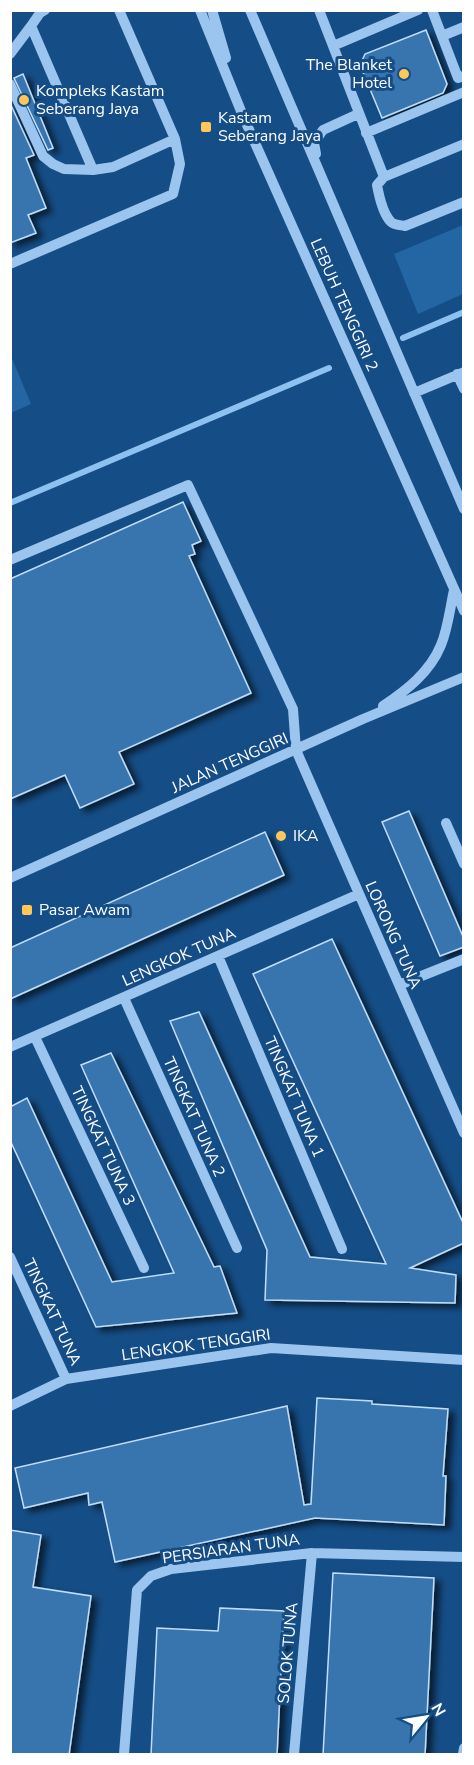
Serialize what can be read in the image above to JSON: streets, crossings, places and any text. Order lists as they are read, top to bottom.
{
  "streets": {
    "street": [
      "LEBUH TENGGIRI 2",
      "JALAN TENGGIRI",
      "LORONG TUNA",
      "LENGKOK TUNA",
      "TINGKAT TUNA 1",
      "TINGKAT TUNA 2",
      "TINGKAT TUNA 3",
      "TINGKAT TUNA",
      "LENGKOK TENGGIRI",
      "PERSIARAN TUNA",
      "SOLOK TUNA"
    ]
  },
  "crossings": [
    ["JALAN TENGGIRI", "LORONG TUNA"],
    ["LORONG TUNA", "LENGKOK TUNA"],
    ["LENGKOK TUNA", "TINGKAT TUNA 1"],
    ["LENGKOK TUNA", "TINGKAT TUNA 2"],
    ["LENGKOK TUNA", "TINGKAT TUNA 3"],
    ["TINGKAT TUNA", "LENGKOK TENGGIRI"],
    ["PERSIARAN TUNA", "SOLOK TUNA"]
  ],
  "places": {
    "other": ["The Blanket Hotel", "Kompleks Kastam Seberang Jaya", "IKA"],
    "transit": ["Kastam Seberang Jaya", "Pasar Awam"]
  },
  "north": "top right"
}
